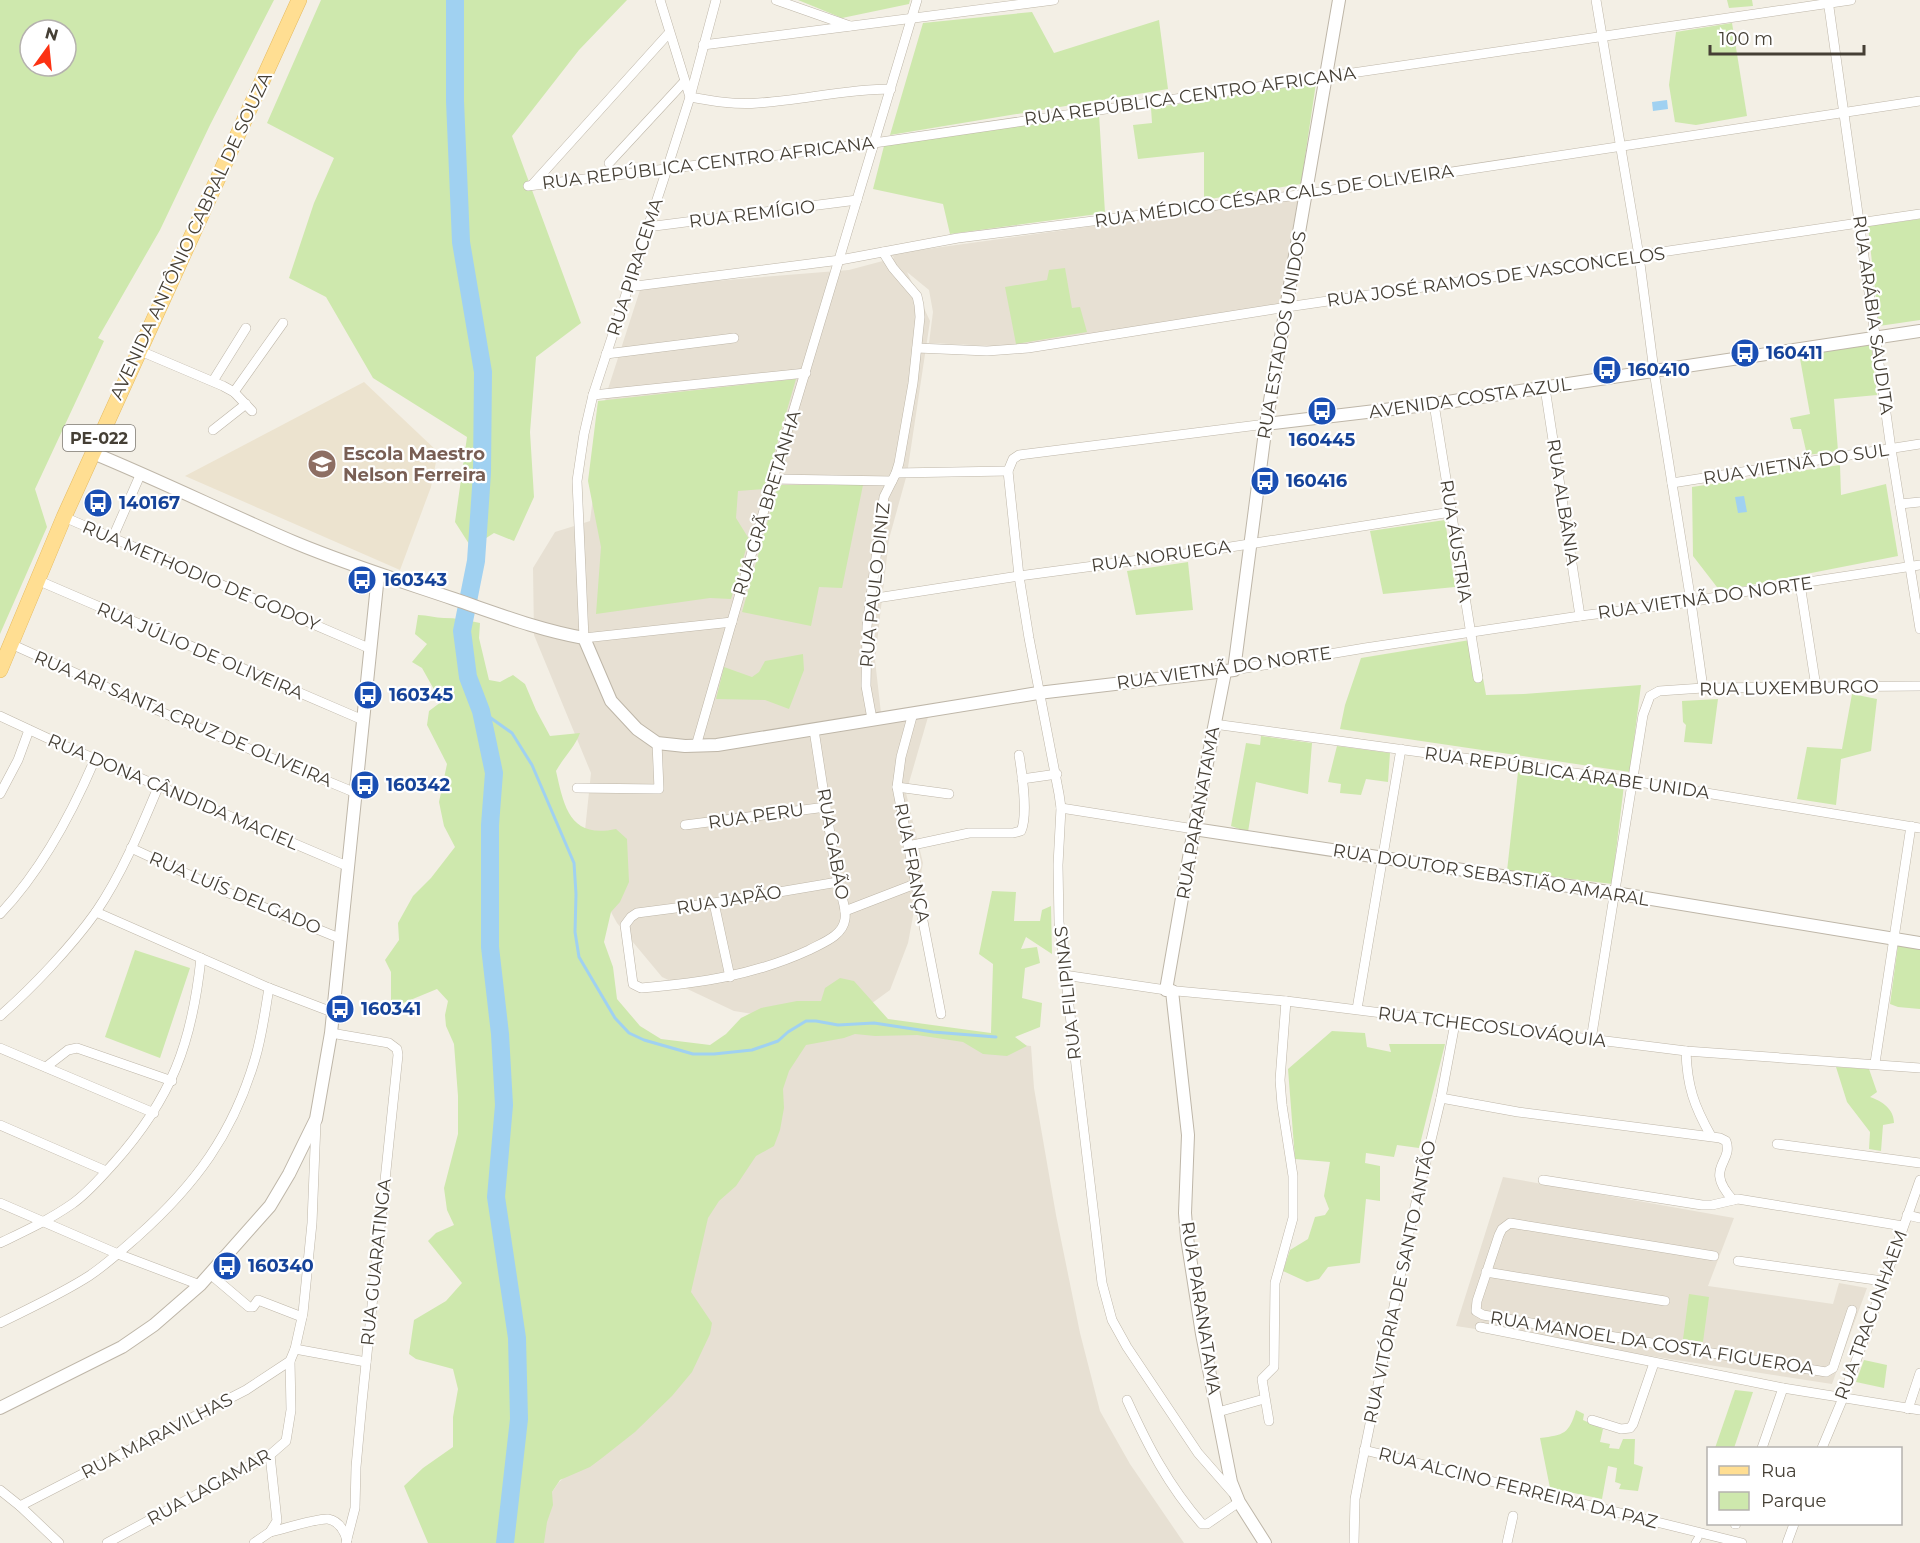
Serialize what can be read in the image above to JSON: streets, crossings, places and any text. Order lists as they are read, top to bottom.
{
  "streets": {
    "main road": ["AVENIDA ANTÔNIO CABRAL DE SOUZA", "PE-022"],
    "street": [
      "RUA REPÚBLICA CENTRO AFRICANA",
      "RUA MÉDICO CÉSAR CALS DE OLIVEIRA",
      "RUA REMÍGIO",
      "RUA PIRACEMA",
      "RUA JOSÉ RAMOS DE VASCONCELOS",
      "RUA ARÁBIA SAUDITA",
      "RUA ESTADOS UNIDOS",
      "AVENIDA COSTA AZUL",
      "RUA VIETNÃ DO SUL",
      "RUA ALBÂNIA",
      "RUA GRÃ BRETANHA",
      "RUA ÁUSTRIA",
      "RUA NORUEGA",
      "RUA METHODIO DE GODOY",
      "RUA PAULO DINIZ",
      "RUA VIETNÃ DO NORTE",
      "RUA JÚLIO DE OLIVEIRA",
      "RUA LUXEMBURGO",
      "RUA ARI SANTA CRUZ DE OLIVEIRA",
      "RUA REPÚBLICA ÁRABE UNIDA",
      "RUA DONA CÂNDIDA MACIEL",
      "RUA PARANATAMA",
      "RUA PERU",
      "RUA GABÃO",
      "RUA FRANÇA",
      "RUA DOUTOR SEBASTIÃO AMARAL",
      "RUA LUÍS DELGADO",
      "RUA JAPÃO",
      "RUA FILIPINAS",
      "RUA TCHECOSLOVÁQUIA",
      "RUA GUARATINGA",
      "RUA VITÓRIA DE SANTO ANTÃO",
      "RUA TRACUNHAEM",
      "RUA MANOEL DA COSTA FIGUEROA",
      "RUA MARAVILHAS",
      "RUA LAGAMAR",
      "RUA ALCINO FERREIRA DA PAZ"
    ]
  },
  "crossings": [
    ["RUA REPÚBLICA CENTRO AFRICANA", "RUA PIRACEMA"],
    ["RUA REPÚBLICA CENTRO AFRICANA", "RUA ARÁBIA SAUDITA"],
    ["RUA REPÚBLICA CENTRO AFRICANA", "RUA ESTADOS UNIDOS"],
    ["RUA REPÚBLICA CENTRO AFRICANA", "RUA GRÃ BRETANHA"],
    ["RUA MÉDICO CÉSAR CALS DE OLIVEIRA", "RUA PIRACEMA"],
    ["RUA MÉDICO CÉSAR CALS DE OLIVEIRA", "RUA ARÁBIA SAUDITA"],
    ["RUA MÉDICO CÉSAR CALS DE OLIVEIRA", "RUA ESTADOS UNIDOS"],
    ["RUA MÉDICO CÉSAR CALS DE OLIVEIRA", "RUA GRÃ BRETANHA"],
    ["RUA MÉDICO CÉSAR CALS DE OLIVEIRA", "RUA PAULO DINIZ"],
    ["RUA REMÍGIO", "RUA PIRACEMA"],
    ["RUA REMÍGIO", "RUA GRÃ BRETANHA"],
    ["AVENIDA ANTÔNIO CABRAL DE SOUZA", "RUA METHODIO DE GODOY"],
    ["AVENIDA ANTÔNIO CABRAL DE SOUZA", "RUA JÚLIO DE OLIVEIRA"],
    ["AVENIDA ANTÔNIO CABRAL DE SOUZA", "RUA ARI SANTA CRUZ DE OLIVEIRA"],
    ["RUA JOSÉ RAMOS DE VASCONCELOS", "RUA ARÁBIA SAUDITA"],
    ["RUA JOSÉ RAMOS DE VASCONCELOS", "RUA ESTADOS UNIDOS"],
    ["RUA JOSÉ RAMOS DE VASCONCELOS", "RUA PAULO DINIZ"],
    ["RUA ARÁBIA SAUDITA", "AVENIDA COSTA AZUL"],
    ["RUA ARÁBIA SAUDITA", "RUA VIETNÃ DO SUL"],
    ["RUA ARÁBIA SAUDITA", "RUA VIETNÃ DO NORTE"],
    ["RUA ESTADOS UNIDOS", "AVENIDA COSTA AZUL"],
    ["RUA ESTADOS UNIDOS", "RUA NORUEGA"],
    ["RUA ESTADOS UNIDOS", "RUA VIETNÃ DO NORTE"],
    ["RUA ESTADOS UNIDOS", "RUA PARANATAMA"],
    ["AVENIDA COSTA AZUL", "RUA ALBÂNIA"],
    ["AVENIDA COSTA AZUL", "RUA ÁUSTRIA"],
    ["AVENIDA COSTA AZUL", "RUA FILIPINAS"],
    ["RUA ALBÂNIA", "RUA VIETNÃ DO NORTE"],
    ["RUA GRÃ BRETANHA", "RUA VIETNÃ DO NORTE"],
    ["RUA ÁUSTRIA", "RUA NORUEGA"],
    ["RUA ÁUSTRIA", "RUA VIETNÃ DO NORTE"],
    ["RUA NORUEGA", "RUA PAULO DINIZ"],
    ["RUA NORUEGA", "RUA FILIPINAS"],
    ["RUA PAULO DINIZ", "RUA VIETNÃ DO NORTE"],
    ["RUA VIETNÃ DO NORTE", "RUA PARANATAMA"],
    ["RUA VIETNÃ DO NORTE", "RUA GABÃO"],
    ["RUA VIETNÃ DO NORTE", "RUA FRANÇA"],
    ["RUA VIETNÃ DO NORTE", "RUA FILIPINAS"],
    ["RUA LUXEMBURGO", "RUA REPÚBLICA ÁRABE UNIDA"],
    ["RUA REPÚBLICA ÁRABE UNIDA", "RUA PARANATAMA"],
    ["RUA PARANATAMA", "RUA DOUTOR SEBASTIÃO AMARAL"],
    ["RUA PARANATAMA", "RUA FILIPINAS"],
    ["RUA PARANATAMA", "RUA TCHECOSLOVÁQUIA"],
    ["RUA PERU", "RUA GABÃO"],
    ["RUA GABÃO", "RUA JAPÃO"],
    ["RUA DOUTOR SEBASTIÃO AMARAL", "RUA FILIPINAS"],
    ["RUA FILIPINAS", "RUA TCHECOSLOVÁQUIA"],
    ["RUA TCHECOSLOVÁQUIA", "RUA VITÓRIA DE SANTO ANTÃO"],
    ["RUA VITÓRIA DE SANTO ANTÃO", "RUA ALCINO FERREIRA DA PAZ"],
    ["RUA MARAVILHAS", "RUA LAGAMAR"]
  ],
  "places": {
    "bus stop": [
      "160411",
      "160410",
      "160445",
      "160416",
      "140167",
      "160343",
      "160345",
      "160342",
      "160341",
      "160340"
    ],
    "school or university": ["Escola Maestro Nelson Ferreira"]
  },
  "legend": ["Rua", "Parque"],
  "scale_bar": "100 m",
  "north": "top"
}
